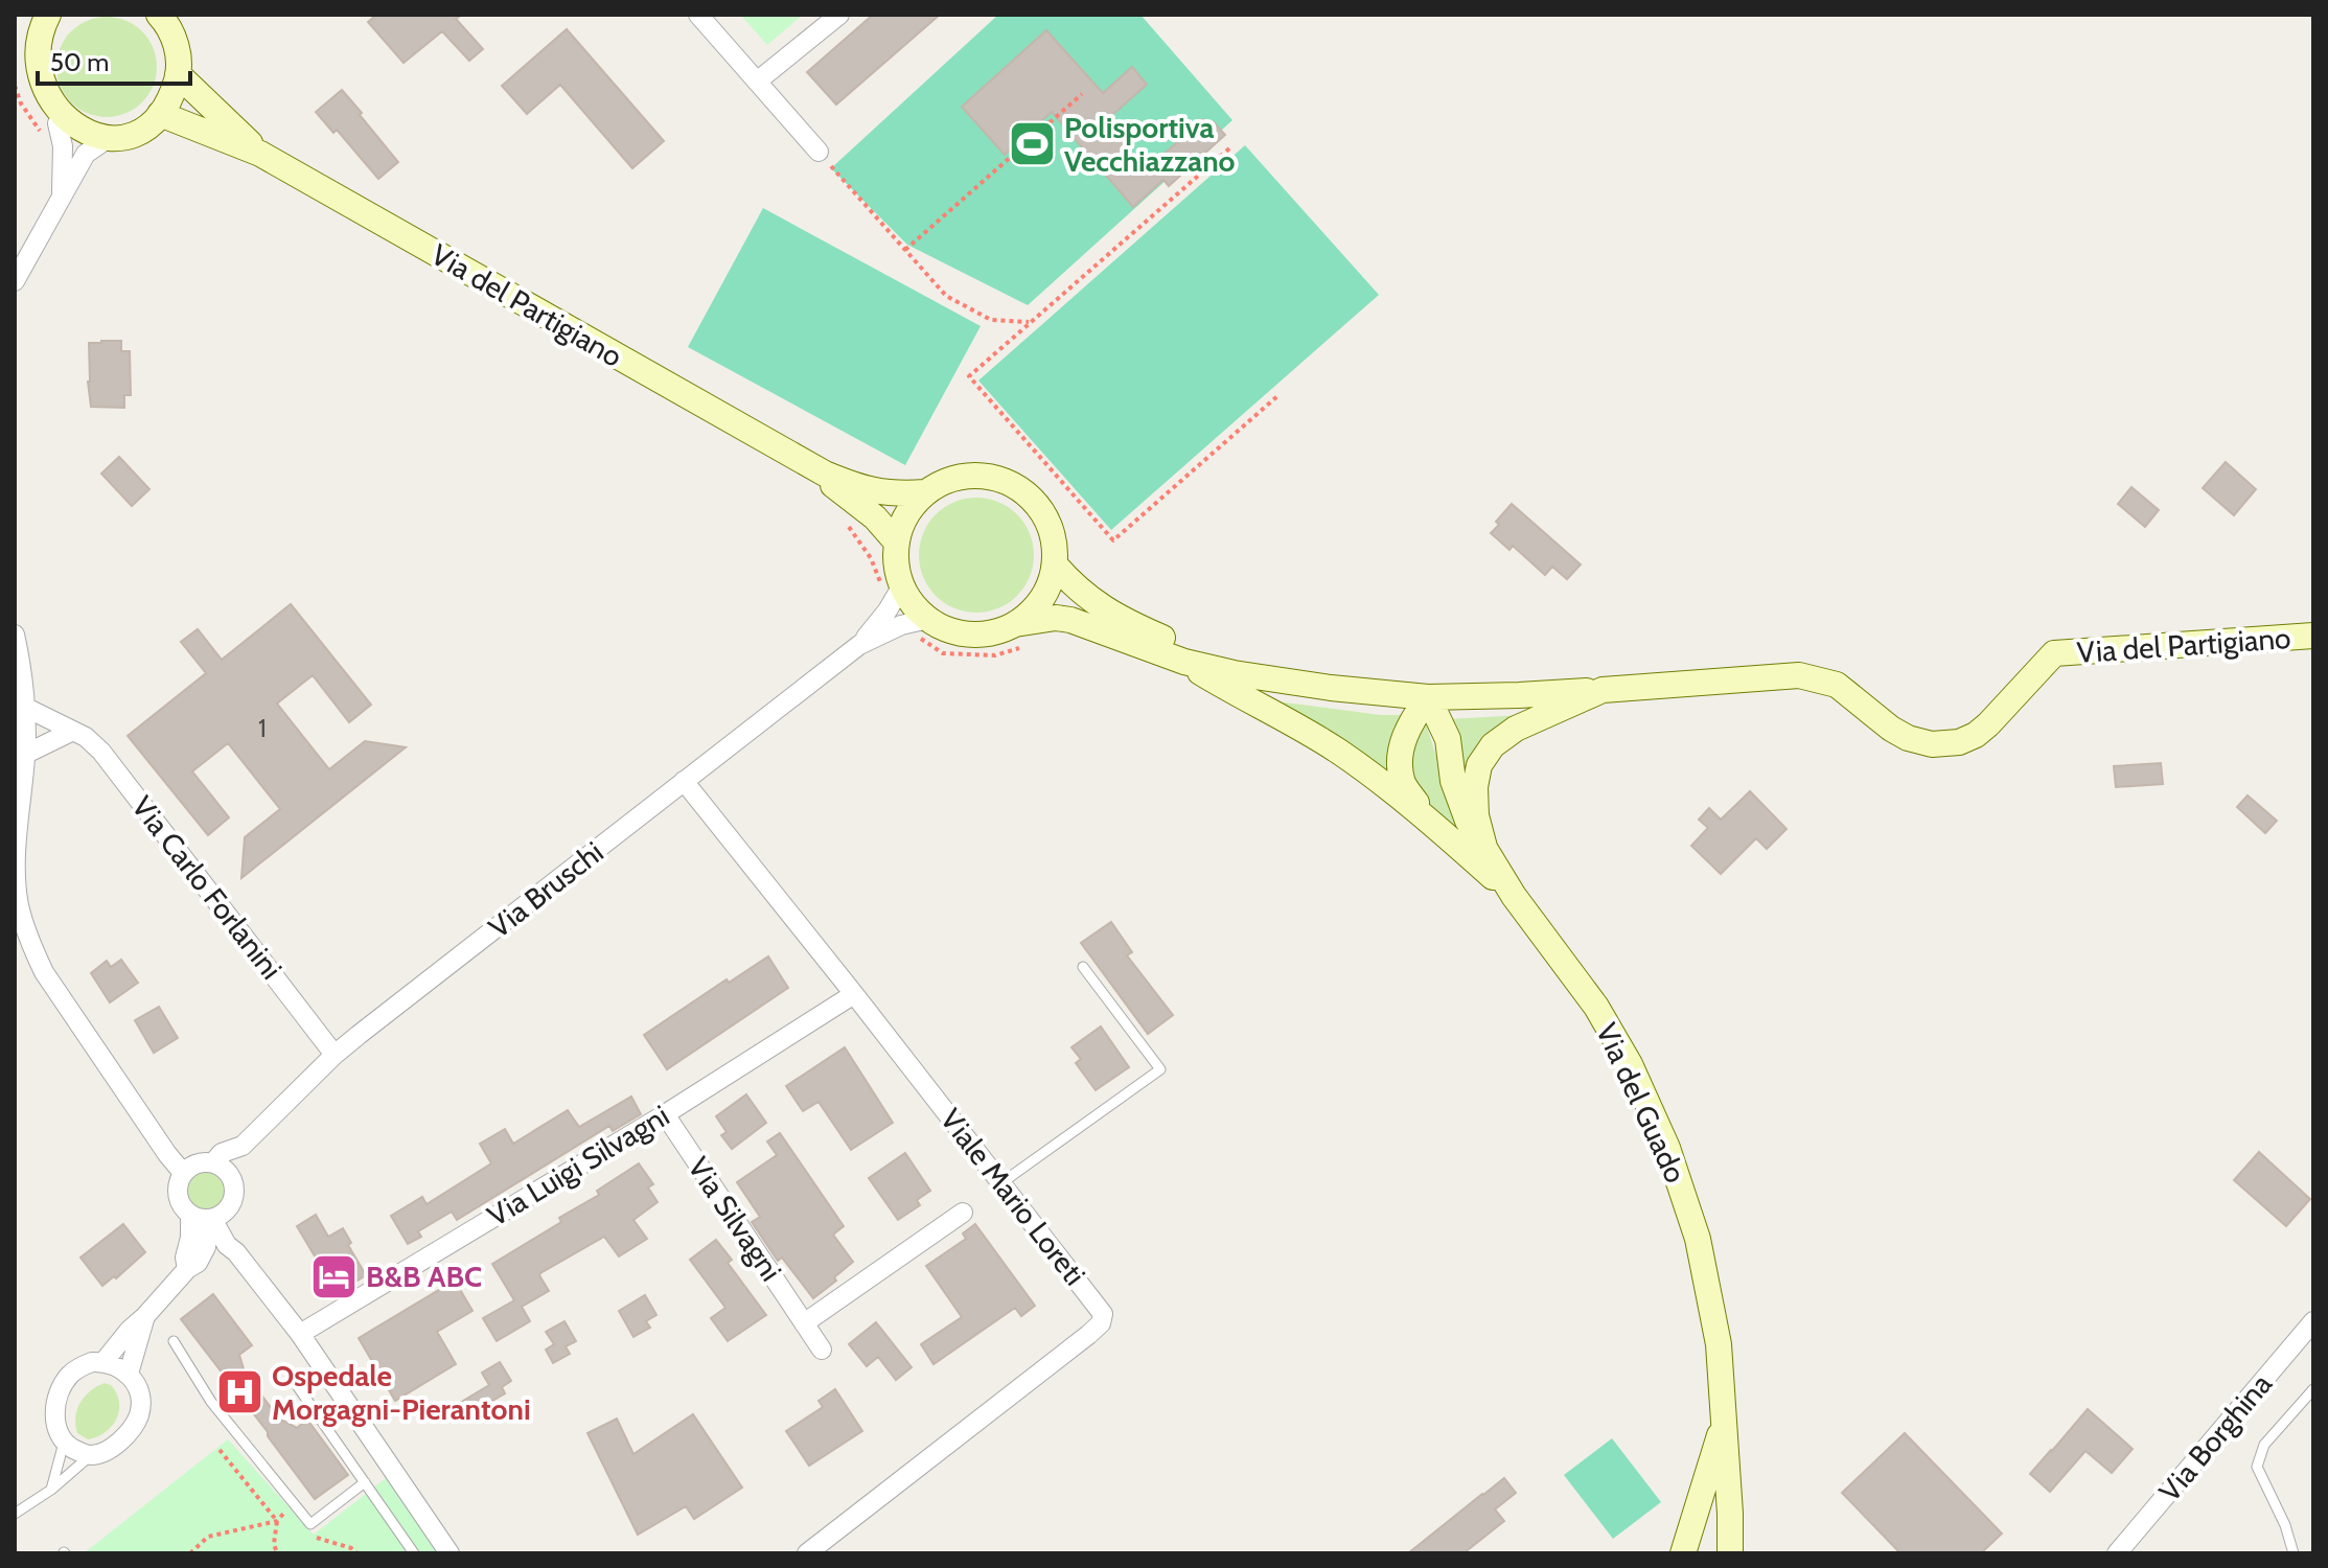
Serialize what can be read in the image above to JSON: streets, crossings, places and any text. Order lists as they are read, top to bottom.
{
  "streets": {
    "main road": ["Via del Partigiano", "Via del Guado"],
    "street": [
      "Via Carlo Forlanini",
      "Via Bruschi",
      "Via Luigi Silvagni",
      "Viale Mario Loreti",
      "Via Silvagni",
      "Via Borghina"
    ]
  },
  "crossings": [
    ["Via del Partigiano", "Via Bruschi"],
    ["Via Carlo Forlanini", "Via Bruschi"],
    ["Via Bruschi", "Viale Mario Loreti"],
    ["Via Luigi Silvagni", "Viale Mario Loreti"],
    ["Via Luigi Silvagni", "Via Silvagni"]
  ],
  "places": {
    "sports": ["Polisportiva Vecchiazzano"],
    "hotel": ["B&B ABC"],
    "hospital": ["Ospedale Morgagni-Pierantoni"]
  },
  "house_numbers": ["1"],
  "scale_bar": "50 m"
}
